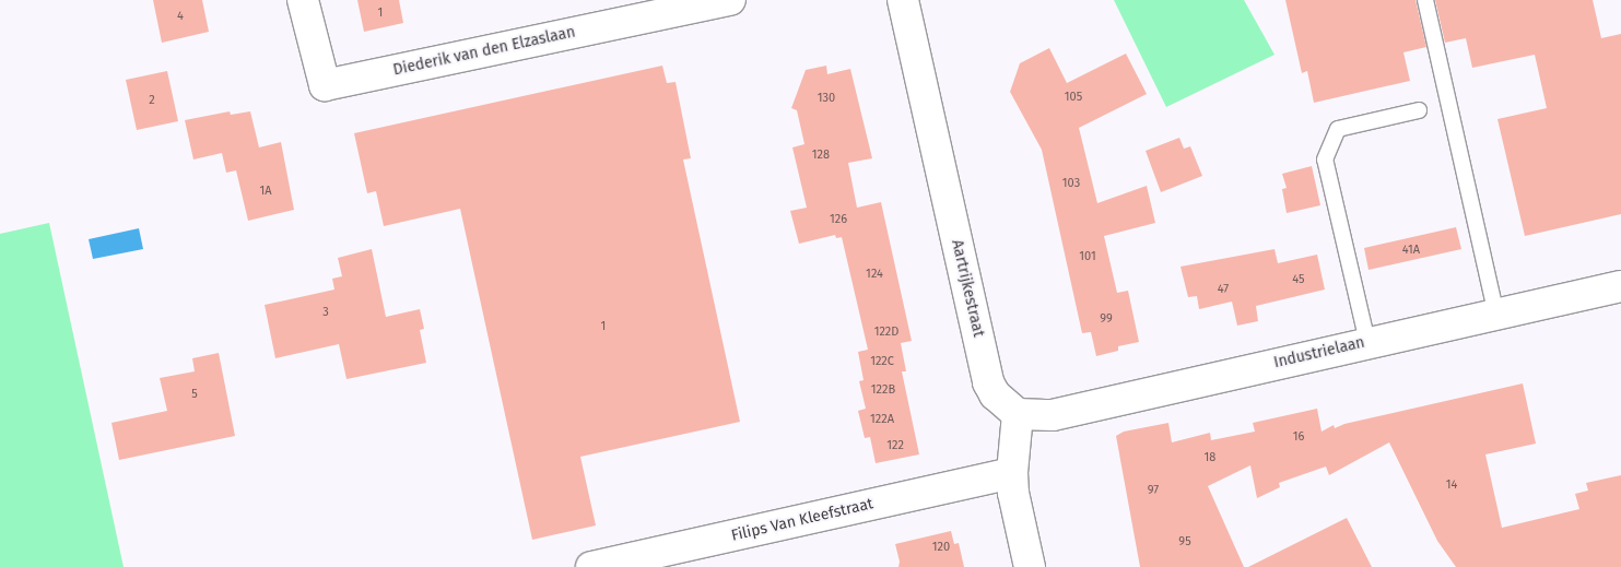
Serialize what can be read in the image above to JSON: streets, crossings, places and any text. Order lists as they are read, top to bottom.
{
  "streets": {
    "street": [
      "Diederik van den Elzaslaan",
      "Aartrijkestraat",
      "Industrielaan",
      "Filips Van Kleefstraat"
    ]
  },
  "crossings": [
    ["Aartrijkestraat", "Industrielaan"]
  ],
  "house_numbers": [
    "1",
    "4",
    "105",
    "130",
    "2",
    "128",
    "103",
    "1A",
    "126",
    "41A",
    "101",
    "124",
    "45",
    "47",
    "3",
    "99",
    "1",
    "122D",
    "122C",
    "122B",
    "5",
    "122A",
    "16",
    "122",
    "18",
    "14",
    "97",
    "95",
    "120"
  ]
}
